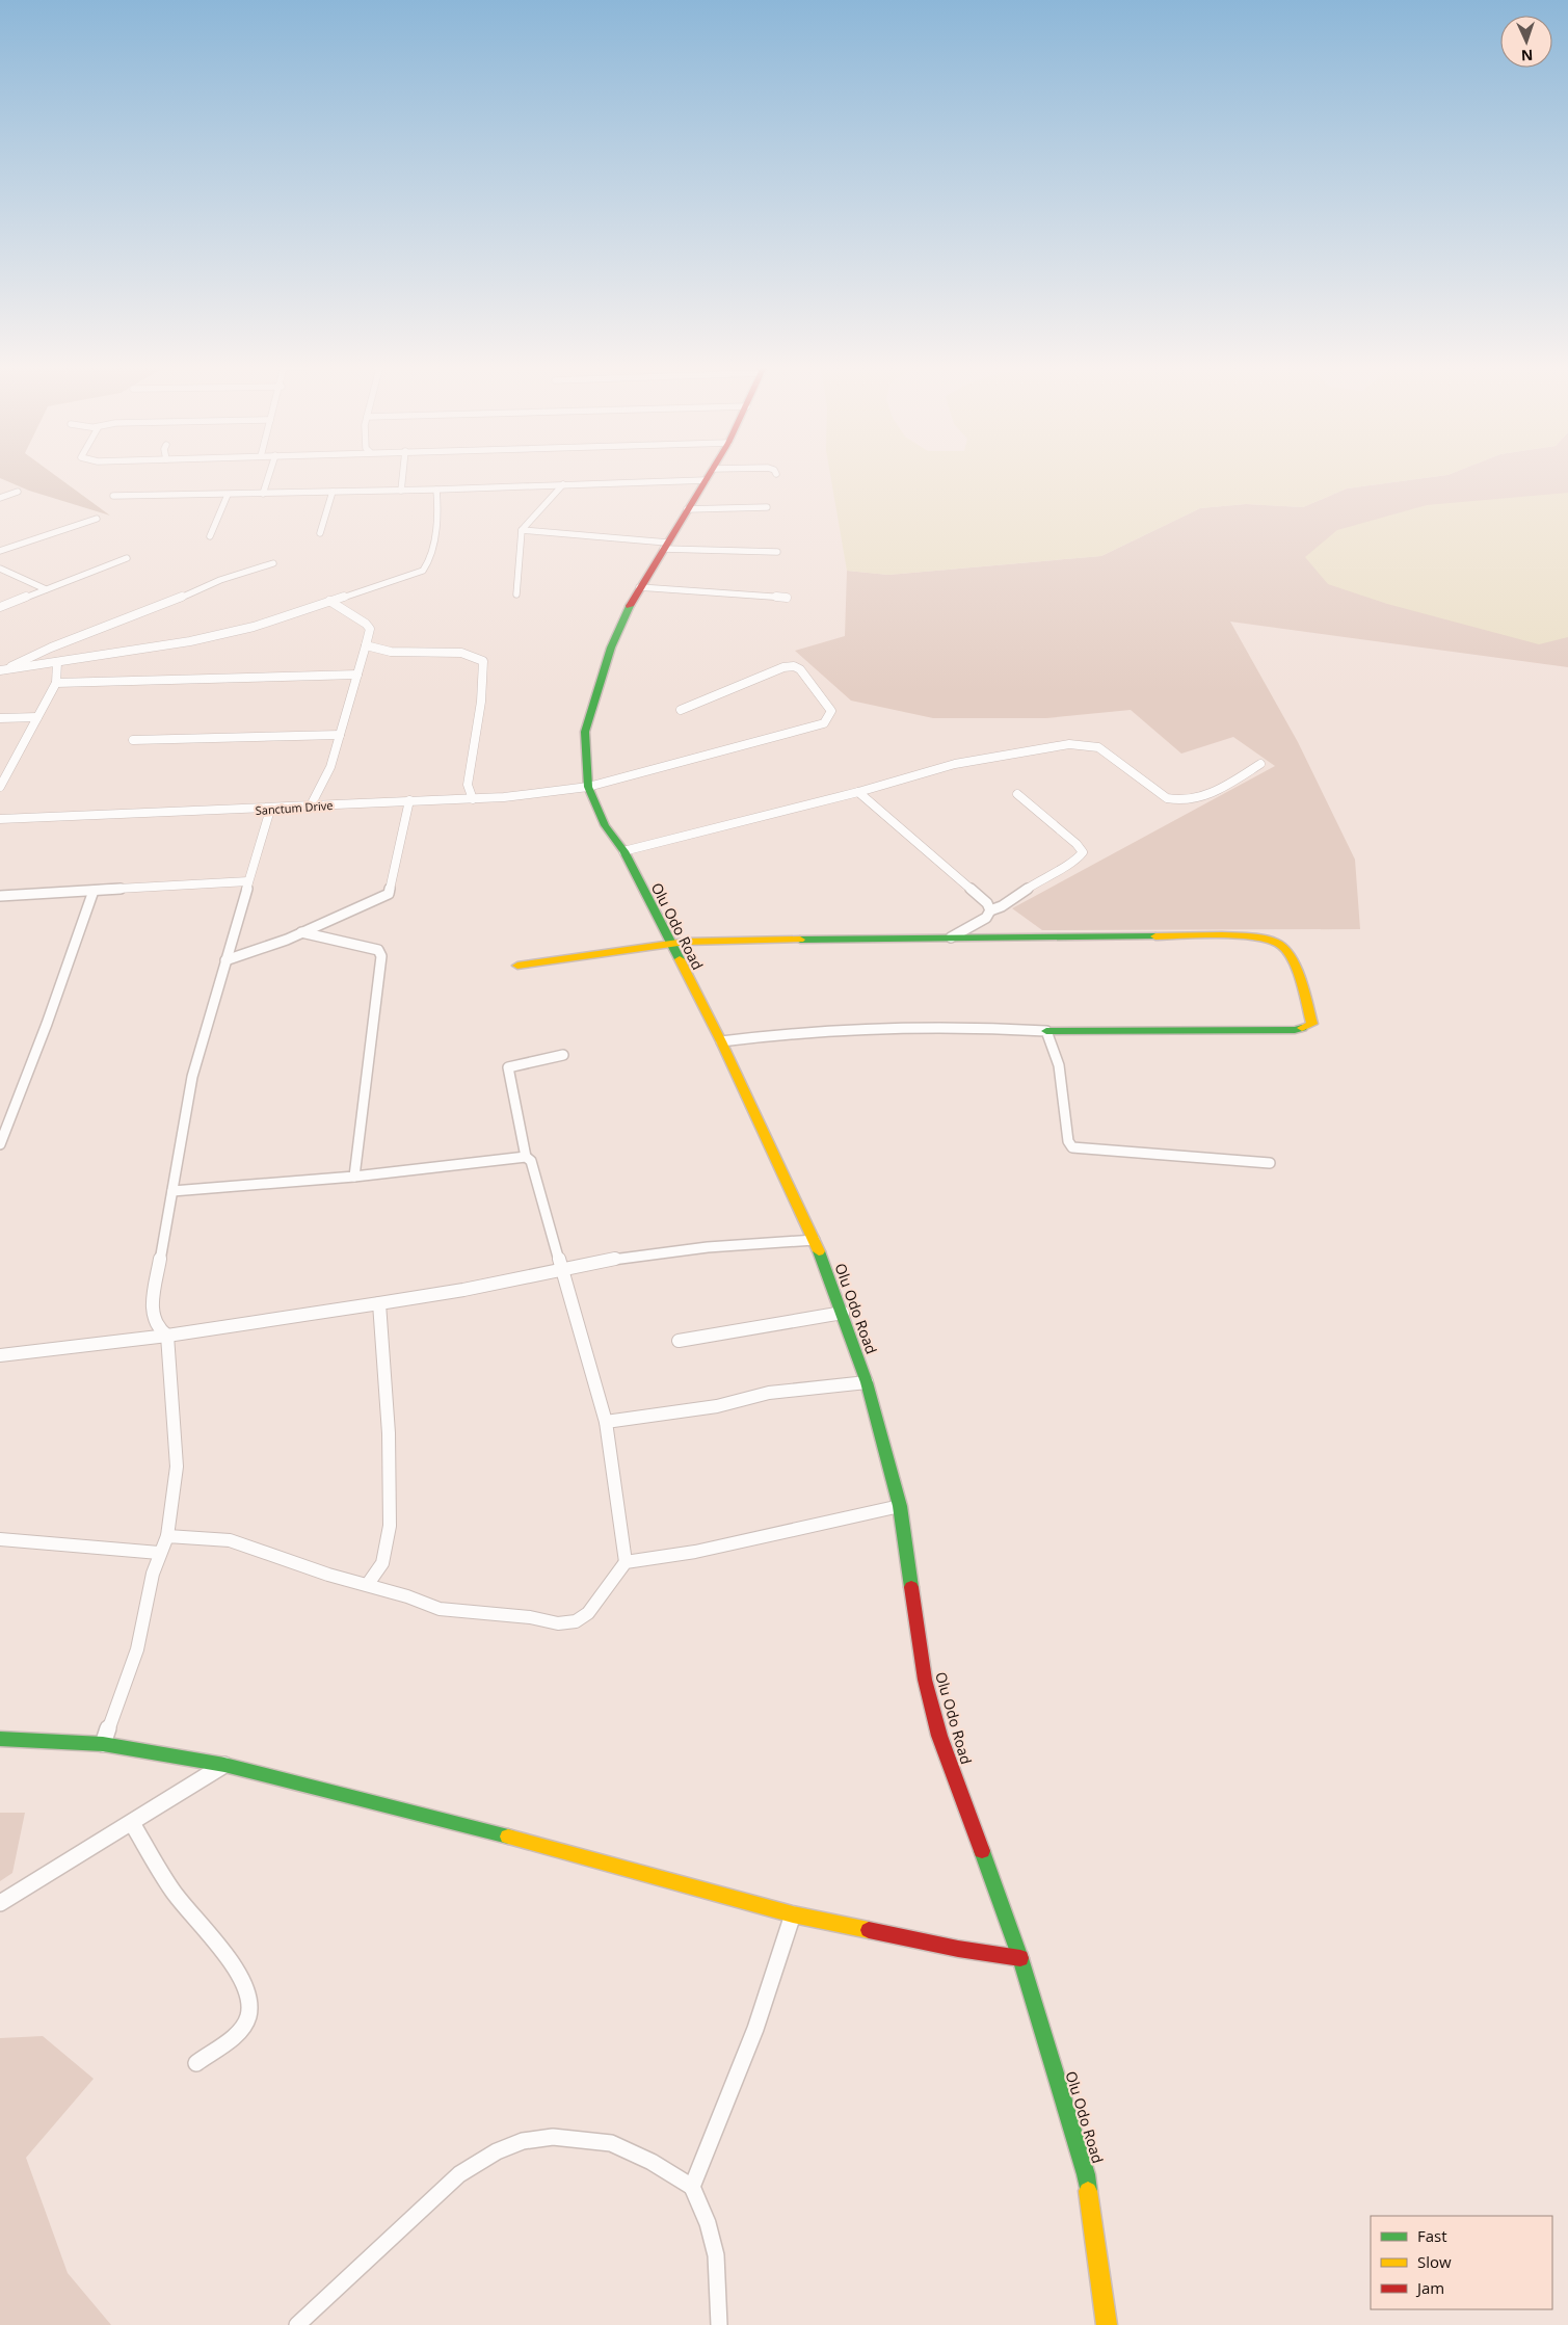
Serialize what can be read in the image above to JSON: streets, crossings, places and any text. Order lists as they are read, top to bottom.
{
  "streets": {
    "street": ["Sanctum Drive", "Olu Odo Road"]
  },
  "crossings": [
    ["Sanctum Drive", "Olu Odo Road"]
  ],
  "legend": ["Fast", "Slow", "Jam"],
  "north": "bottom"
}
